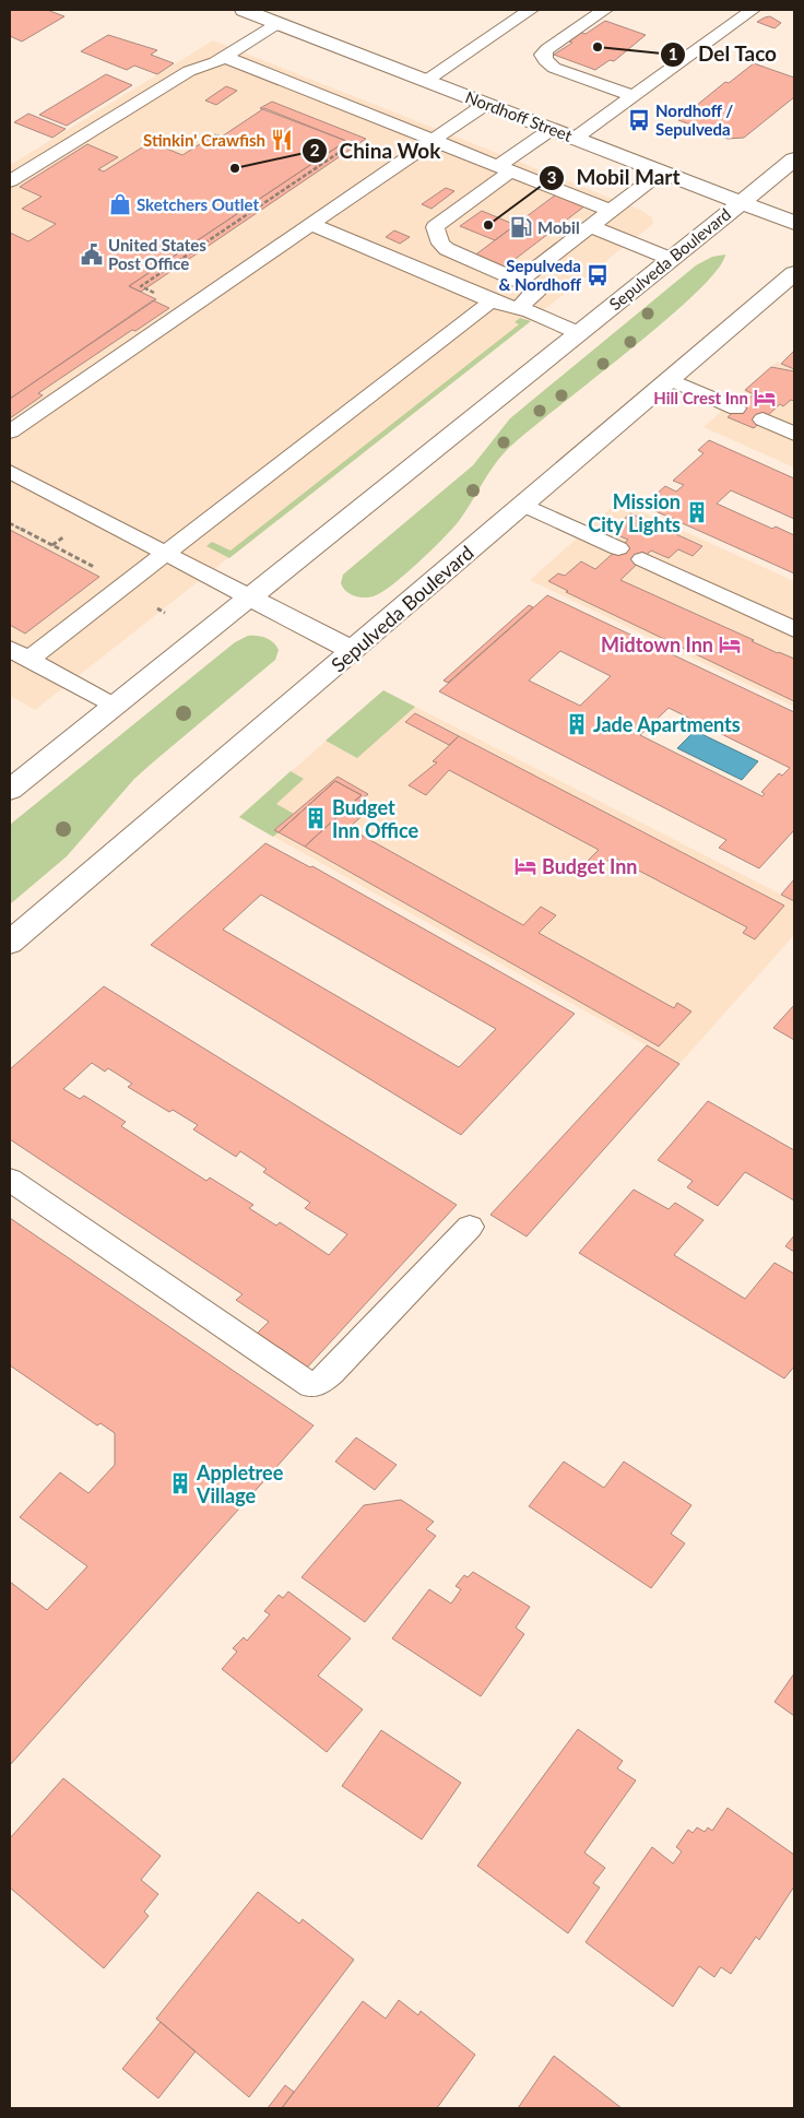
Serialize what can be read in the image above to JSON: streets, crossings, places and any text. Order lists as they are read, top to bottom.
{
  "streets": {
    "main road": ["Nordhoff Street", "Sepulveda Boulevard"]
  },
  "crossings": [
    ["Nordhoff Street", "Sepulveda Boulevard"]
  ],
  "places": {
    "other": ["Del Taco", "China Wok", "Mobil Mart"],
    "bus stop": ["Nordhoff / Sepulveda", "Sepulveda & Nordhoff"],
    "restaurant": ["Stinkin' Crawfish"],
    "shop": ["Sketchers Outlet"],
    "fuel station": ["Mobil"],
    "public building": ["United States Post Office"],
    "hotel": ["Hill Crest Inn", "Midtown Inn", "Budget Inn"],
    "building": [
      "Mission City Lights",
      "Jade Apartments",
      "Budget Inn Office",
      "Appletree Village"
    ]
  }
}
